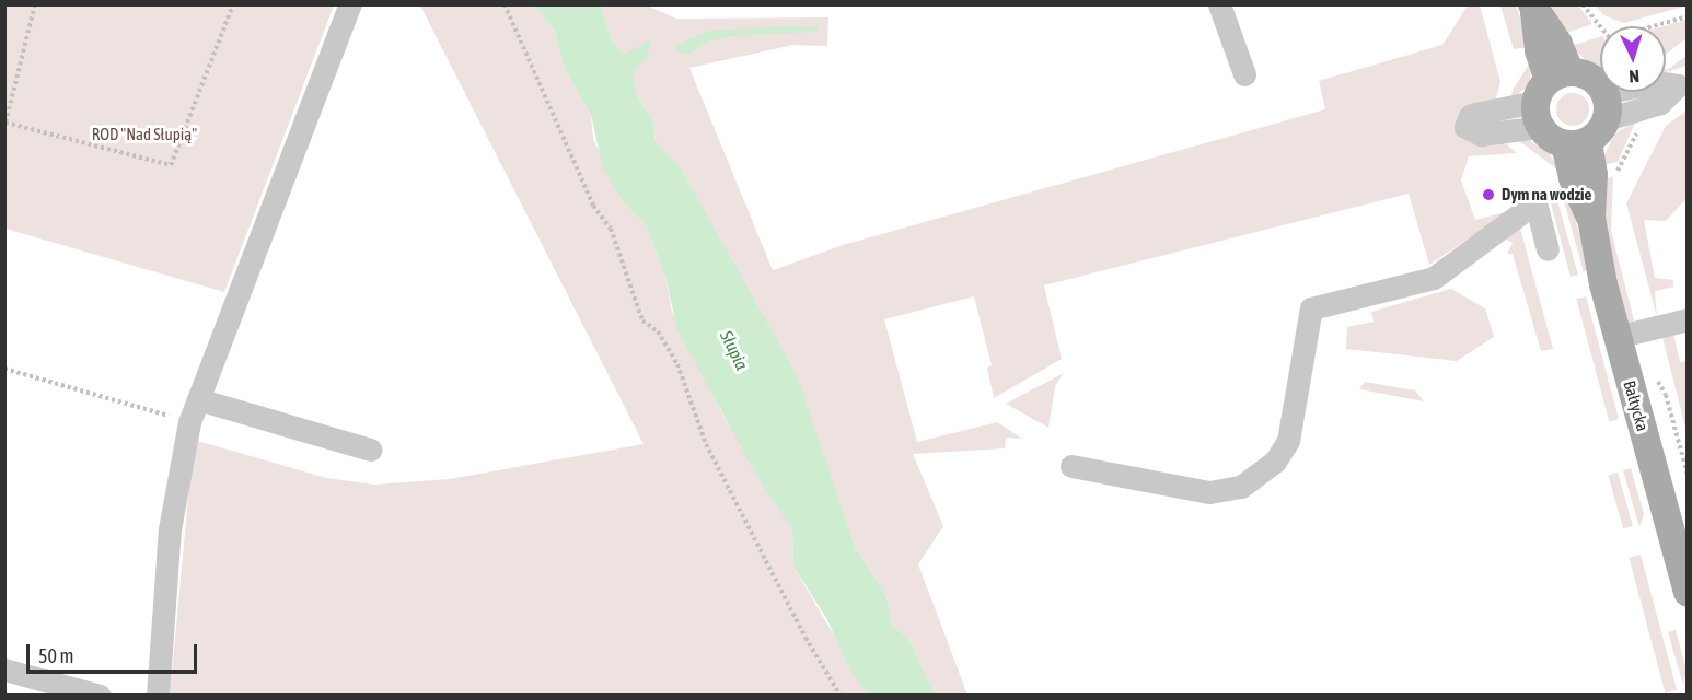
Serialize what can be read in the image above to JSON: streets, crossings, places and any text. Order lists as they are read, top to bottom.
{
  "streets": {
    "main road": ["Bałtycka"]
  },
  "water": ["Słupia"],
  "parks": ["ROD \"Nad Słupią\""],
  "places": ["Dym na wodzie"],
  "scale_bar": "50 m",
  "north": "bottom"
}
